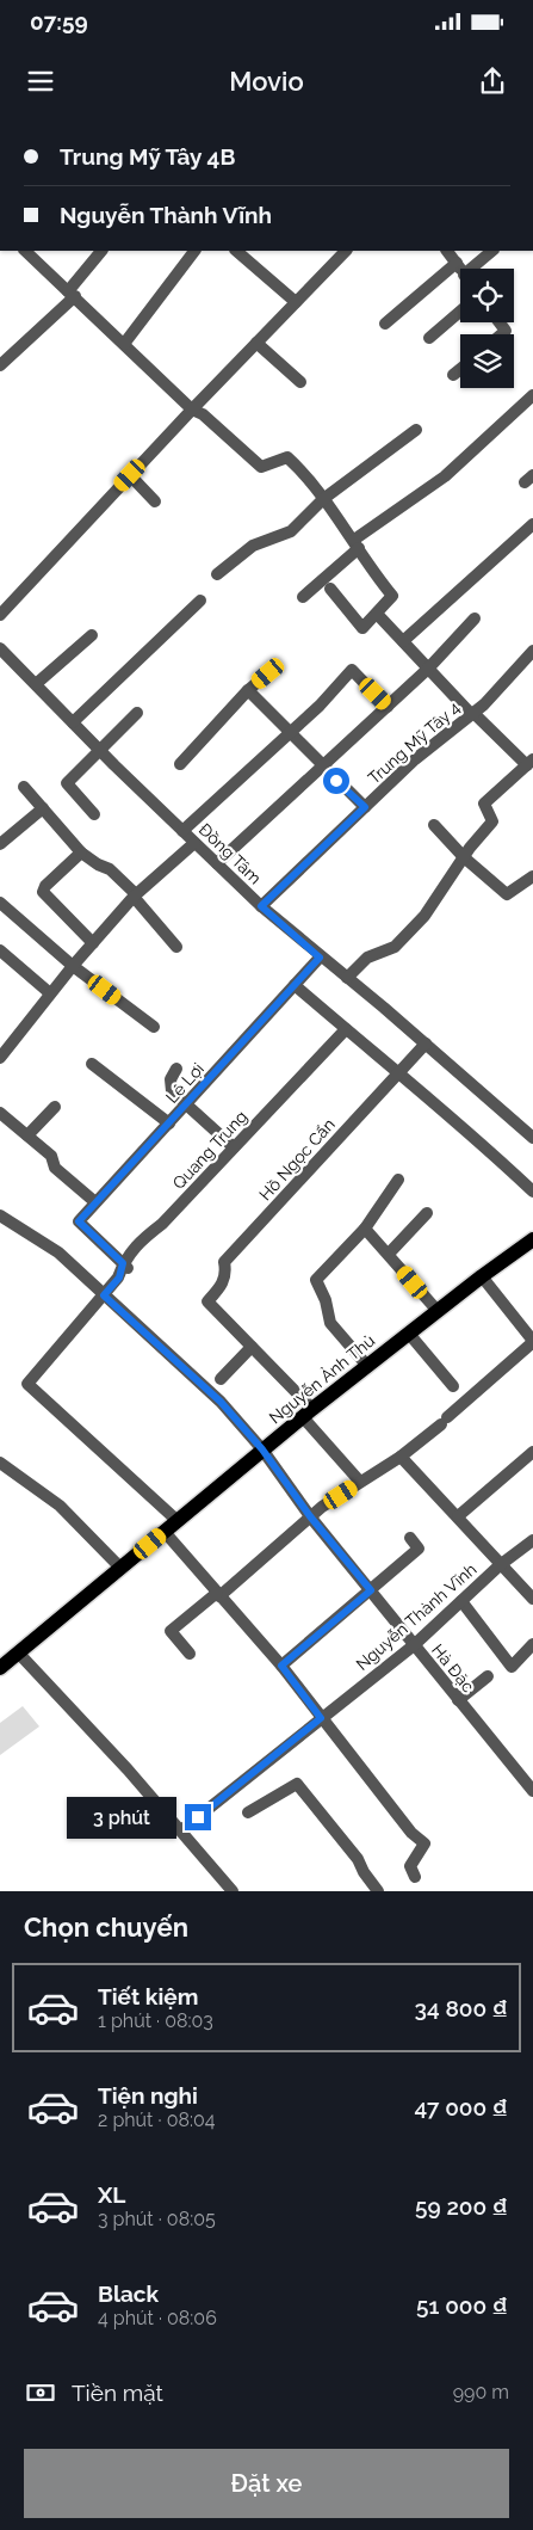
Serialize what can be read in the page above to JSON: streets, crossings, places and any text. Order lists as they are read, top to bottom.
{
  "streets": {
    "main road": ["Nguyễn Ảnh Thủ"],
    "street": [
      "Trung Mỹ Tây 4",
      "Đồng Tâm",
      "Lê Lợi",
      "Quang Trung",
      "Hồ Ngọc Cẩn",
      "Nguyễn Thành Vĩnh",
      "Hà Đặc"
    ]
  },
  "crossings": [
    ["Trung Mỹ Tây 4", "Đồng Tâm"],
    ["Đồng Tâm", "Lê Lợi"],
    ["Đồng Tâm", "Hồ Ngọc Cẩn"],
    ["Lê Lợi", "Quang Trung"],
    ["Quang Trung", "Nguyễn Ảnh Thủ"],
    ["Quang Trung", "Hà Đặc"],
    ["Nguyễn Ảnh Thủ", "Hà Đặc"],
    ["Nguyễn Thành Vĩnh", "Hà Đặc"]
  ],
  "page": {
    "status": "07:59",
    "header": "Movio",
    "banner": ["Trung Mỹ Tây 4B", "Nguyễn Thành Vĩnh"],
    "bubble": "3 phút",
    "heading": "Chọn chuyến",
    "list": [
      {
        "name": "Tiết kiệm",
        "note": "1 phút · 08:03",
        "value": "34 800 ₫"
      },
      {
        "name": "Tiện nghi",
        "note": "2 phút · 08:04",
        "value": "47 000 ₫"
      },
      {
        "name": "XL",
        "note": "3 phút · 08:05",
        "value": "59 200 ₫"
      },
      {
        "name": "Black",
        "note": "4 phút · 08:06",
        "value": "51 000 ₫"
      }
    ],
    "pay": ["Tiền mặt", "990 m"],
    "buttons": "Đặt xe"
  }
}
